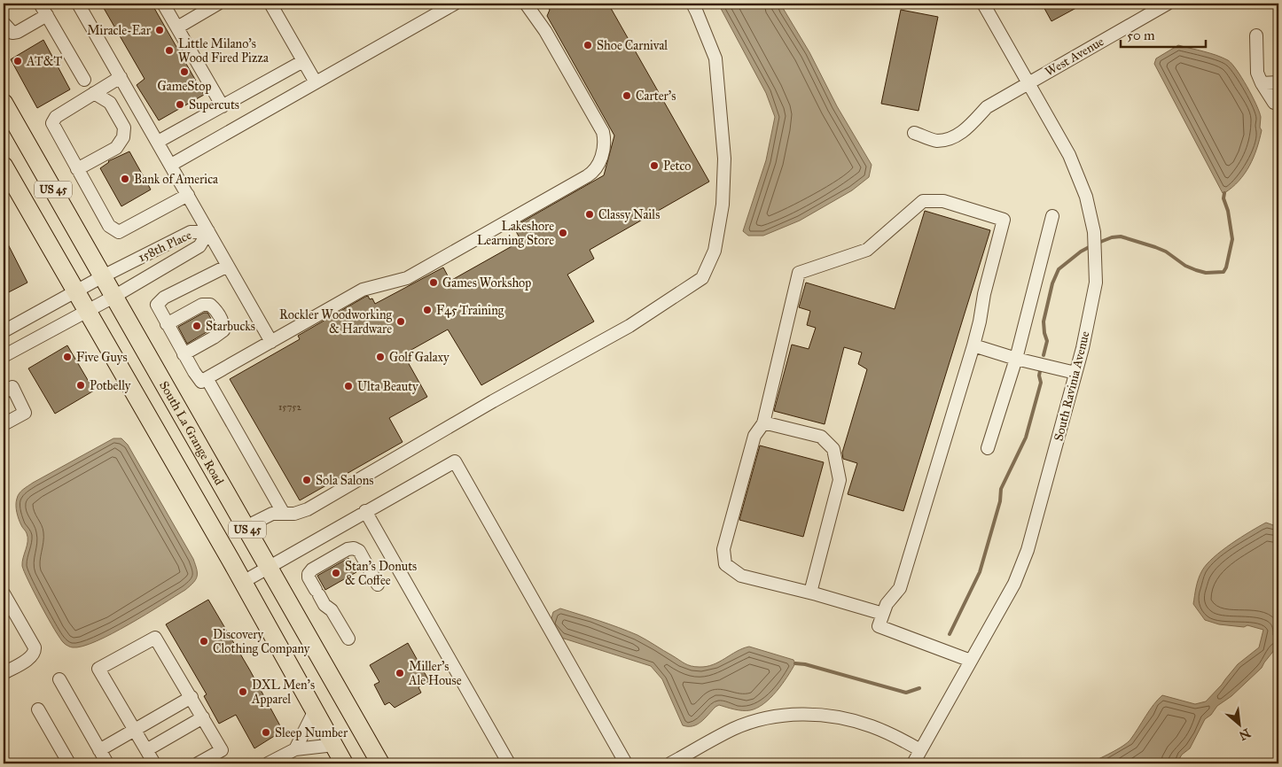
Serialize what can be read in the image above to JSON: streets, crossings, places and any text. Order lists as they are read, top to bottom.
{
  "streets": {
    "highway": ["US 45", "South La Grange Road"],
    "street": ["West Avenue", "158th Place", "South Ravinia Avenue"]
  },
  "crossings": [
    ["West Avenue", "South Ravinia Avenue"],
    ["US 45", "158th Place"],
    ["158th Place", "South La Grange Road"]
  ],
  "places": [
    "Miracle-Ear",
    "Shoe Carnival",
    "Little Milano's Wood Fired Pizza",
    "AT&T",
    "GameStop",
    "Carter's",
    "Supercuts",
    "Petco",
    "Bank of America",
    "Classy Nails",
    "Lakeshore Learning Store",
    "Games Workshop",
    "F45 Training",
    "Rockler Woodworking & Hardware",
    "Starbucks",
    "Five Guys",
    "Golf Galaxy",
    "Potbelly",
    "Ulta Beauty",
    "Sola Salons",
    "Stan's Donuts & Coffee",
    "Discovery Clothing Company",
    "Miller's Ale House",
    "DXL Men's Apparel",
    "Sleep Number"
  ],
  "house_numbers": ["15752"],
  "scale_bar": "50 m",
  "north": "bottom right"
}
